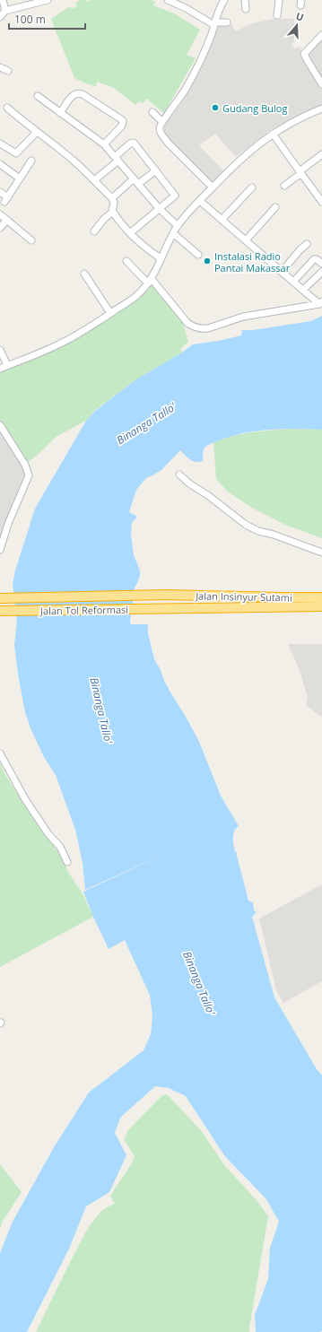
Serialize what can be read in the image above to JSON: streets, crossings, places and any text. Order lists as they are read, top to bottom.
{
  "streets": {
    "highway": ["Jalan Insinyur Sutami", "Jalan Tol Reformasi"]
  },
  "crossings": [
    ["Jalan Insinyur Sutami", "Jalan Tol Reformasi"]
  ],
  "water": ["Binanga Tallo'"],
  "places": ["Gudang Bulog", "Instalasi Radio Pantai Makassar"],
  "scale_bar": "100 m",
  "north": "top"
}
